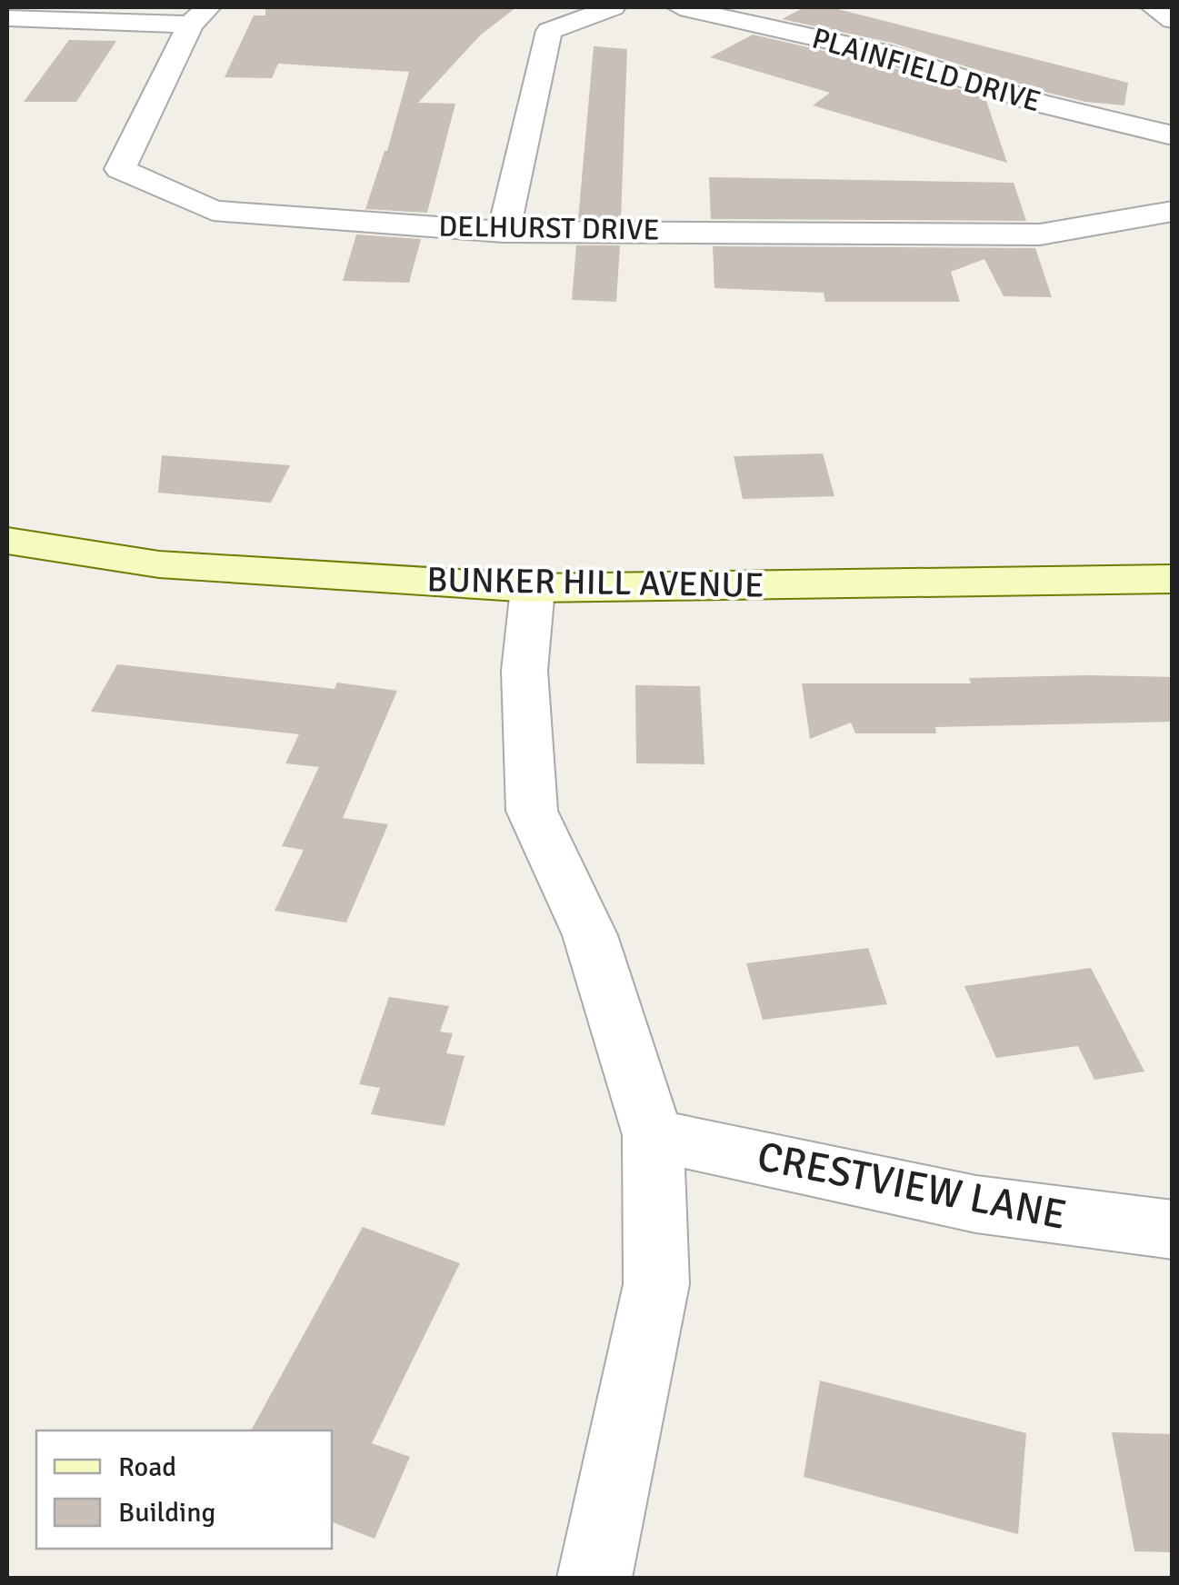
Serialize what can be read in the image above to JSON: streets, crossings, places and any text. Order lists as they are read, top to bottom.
{
  "streets": {
    "main road": ["BUNKER HILL AVENUE"],
    "street": ["PLAINFIELD DRIVE", "DELHURST DRIVE", "CRESTVIEW LANE"]
  },
  "legend": ["Road", "Building"]
}
